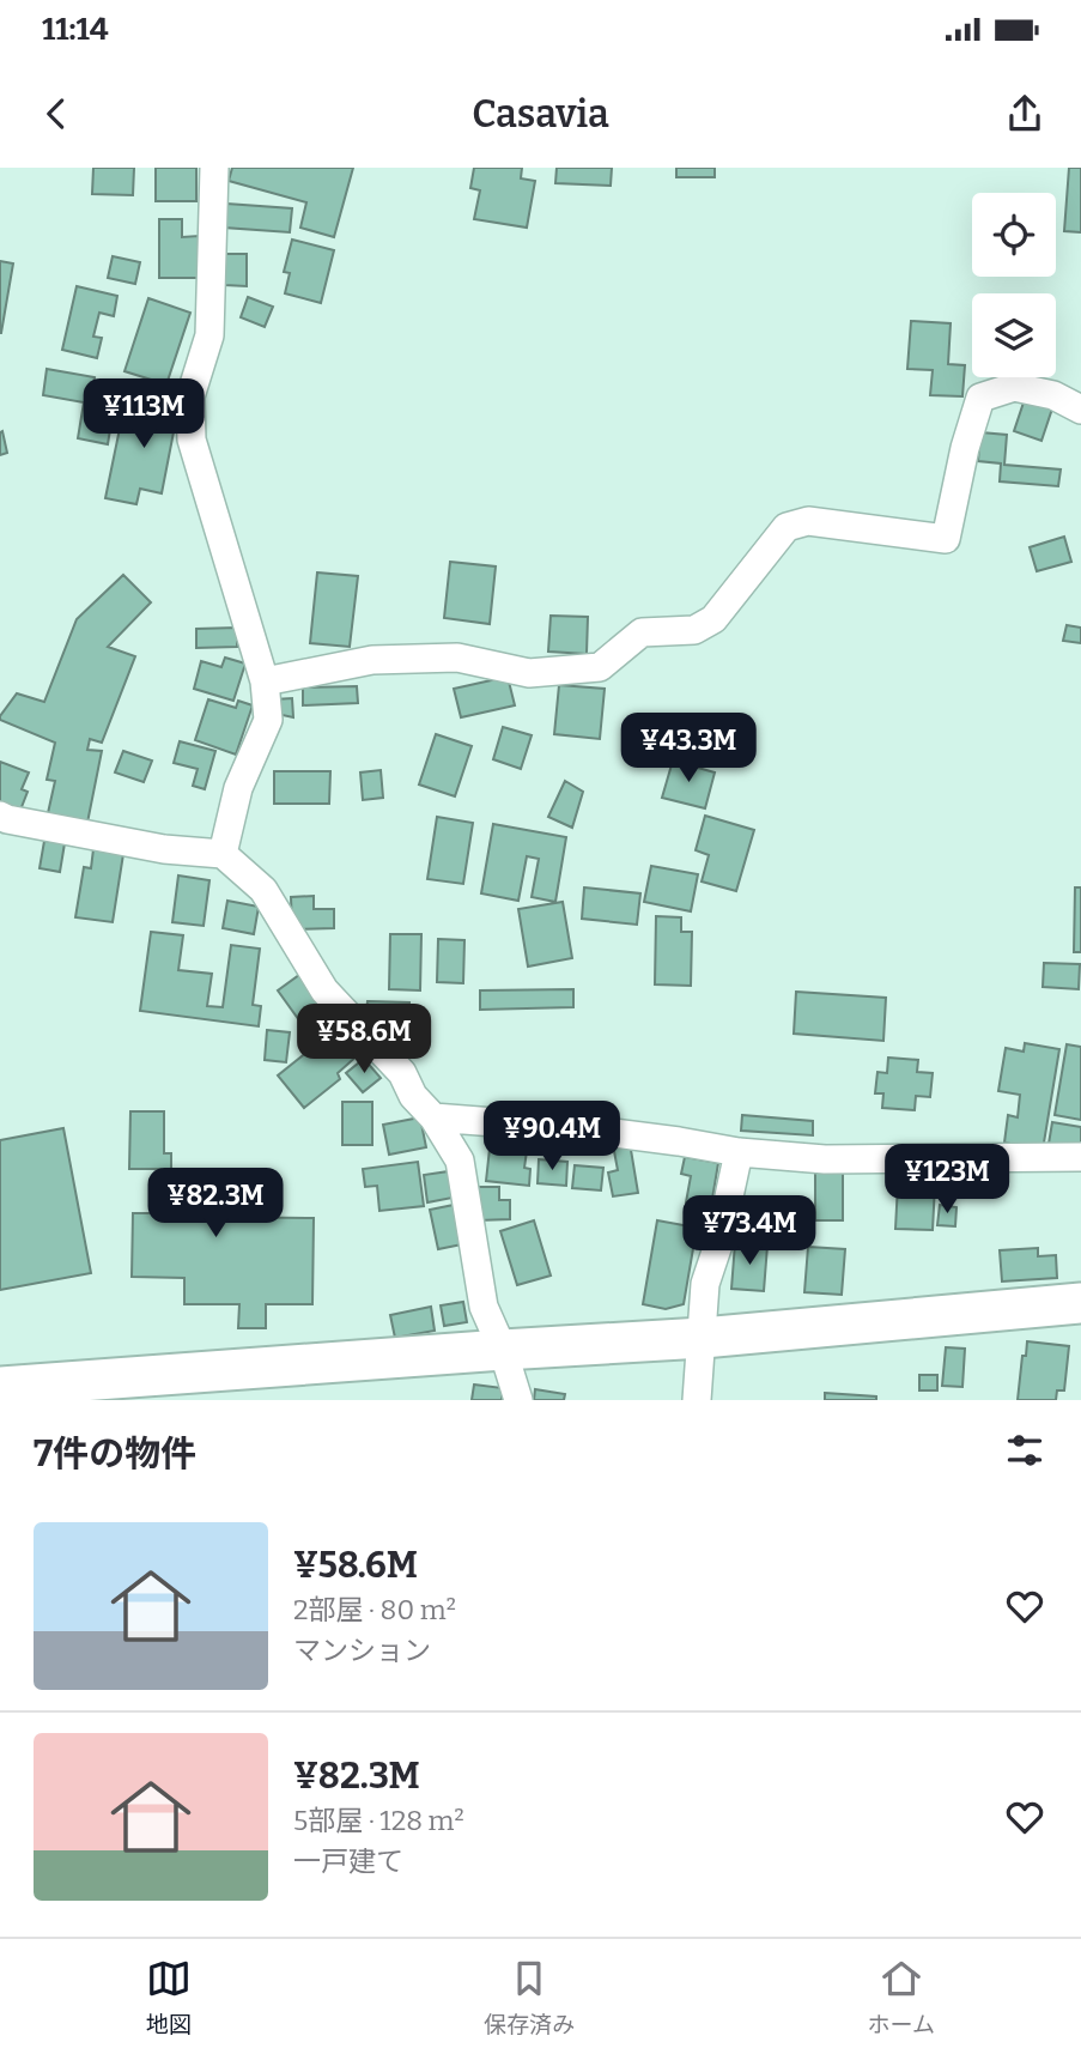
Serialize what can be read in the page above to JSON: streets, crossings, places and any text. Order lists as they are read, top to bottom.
{
  "page": {
    "status": "11:14",
    "header": "Casavia",
    "price": [
      "¥113M",
      "¥43.3M",
      "¥58.6M",
      "¥90.4M",
      "¥123M",
      "¥82.3M",
      "¥73.4M"
    ],
    "heading": "7件の物件",
    "list": [
      {
        "name": "¥58.6M",
        "note": "2部屋 · 80 m² · マンション"
      },
      {
        "name": "¥82.3M",
        "note": "5部屋 · 128 m² · 一戸建て"
      }
    ],
    "tabs": ["地図", "保存済み", "ホーム"]
  }
}
